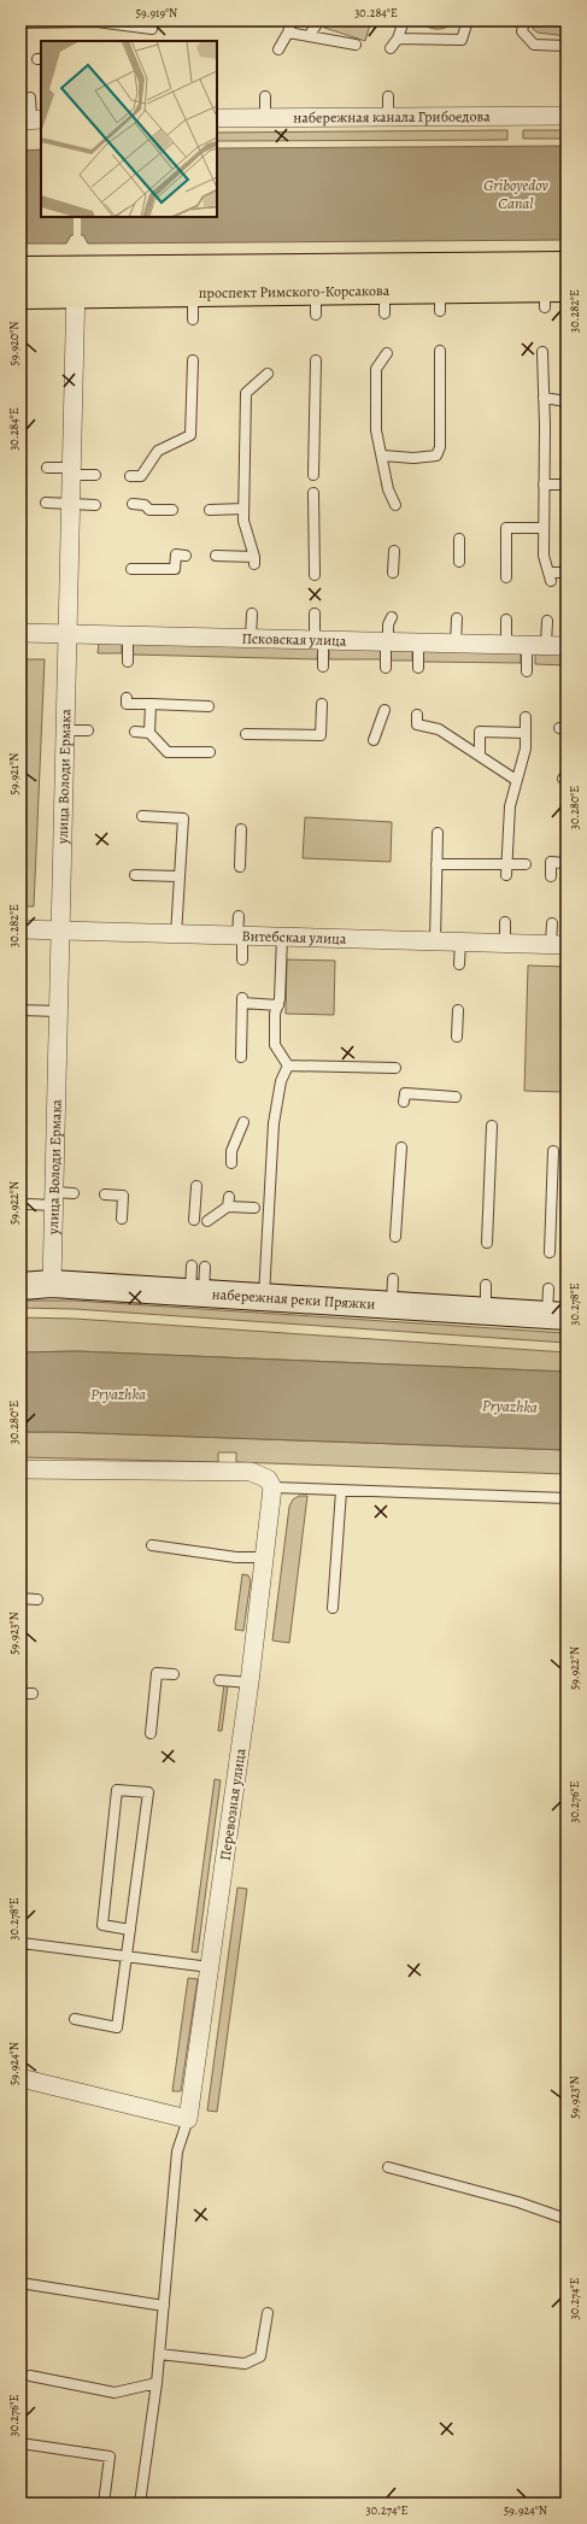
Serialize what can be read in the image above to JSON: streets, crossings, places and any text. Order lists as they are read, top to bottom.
{
  "streets": {
    "main road": ["проспект Римского-Корсакова", "набережная реки Пряжки"],
    "street": [
      "набережная канала Грибоедова",
      "Псковская улица",
      "улица Володи Ермака",
      "Витебская улица",
      "Перевозная улица"
    ]
  },
  "crossings": [
    ["проспект Римского-Корсакова", "улица Володи Ермака"],
    ["Псковская улица", "улица Володи Ермака"],
    ["улица Володи Ермака", "Витебская улица"],
    ["улица Володи Ермака", "набережная реки Пряжки"]
  ],
  "water": ["Griboyedov Canal", "Pryazhka"],
  "coordinates": [
    "59.919°N",
    "30.284°E",
    "30.282°E",
    "59.920°N",
    "59.921°N",
    "30.280°E",
    "59.922°N",
    "30.278°E",
    "59.923°N",
    "30.276°E",
    "59.924°N",
    "30.274°E"
  ]
}
